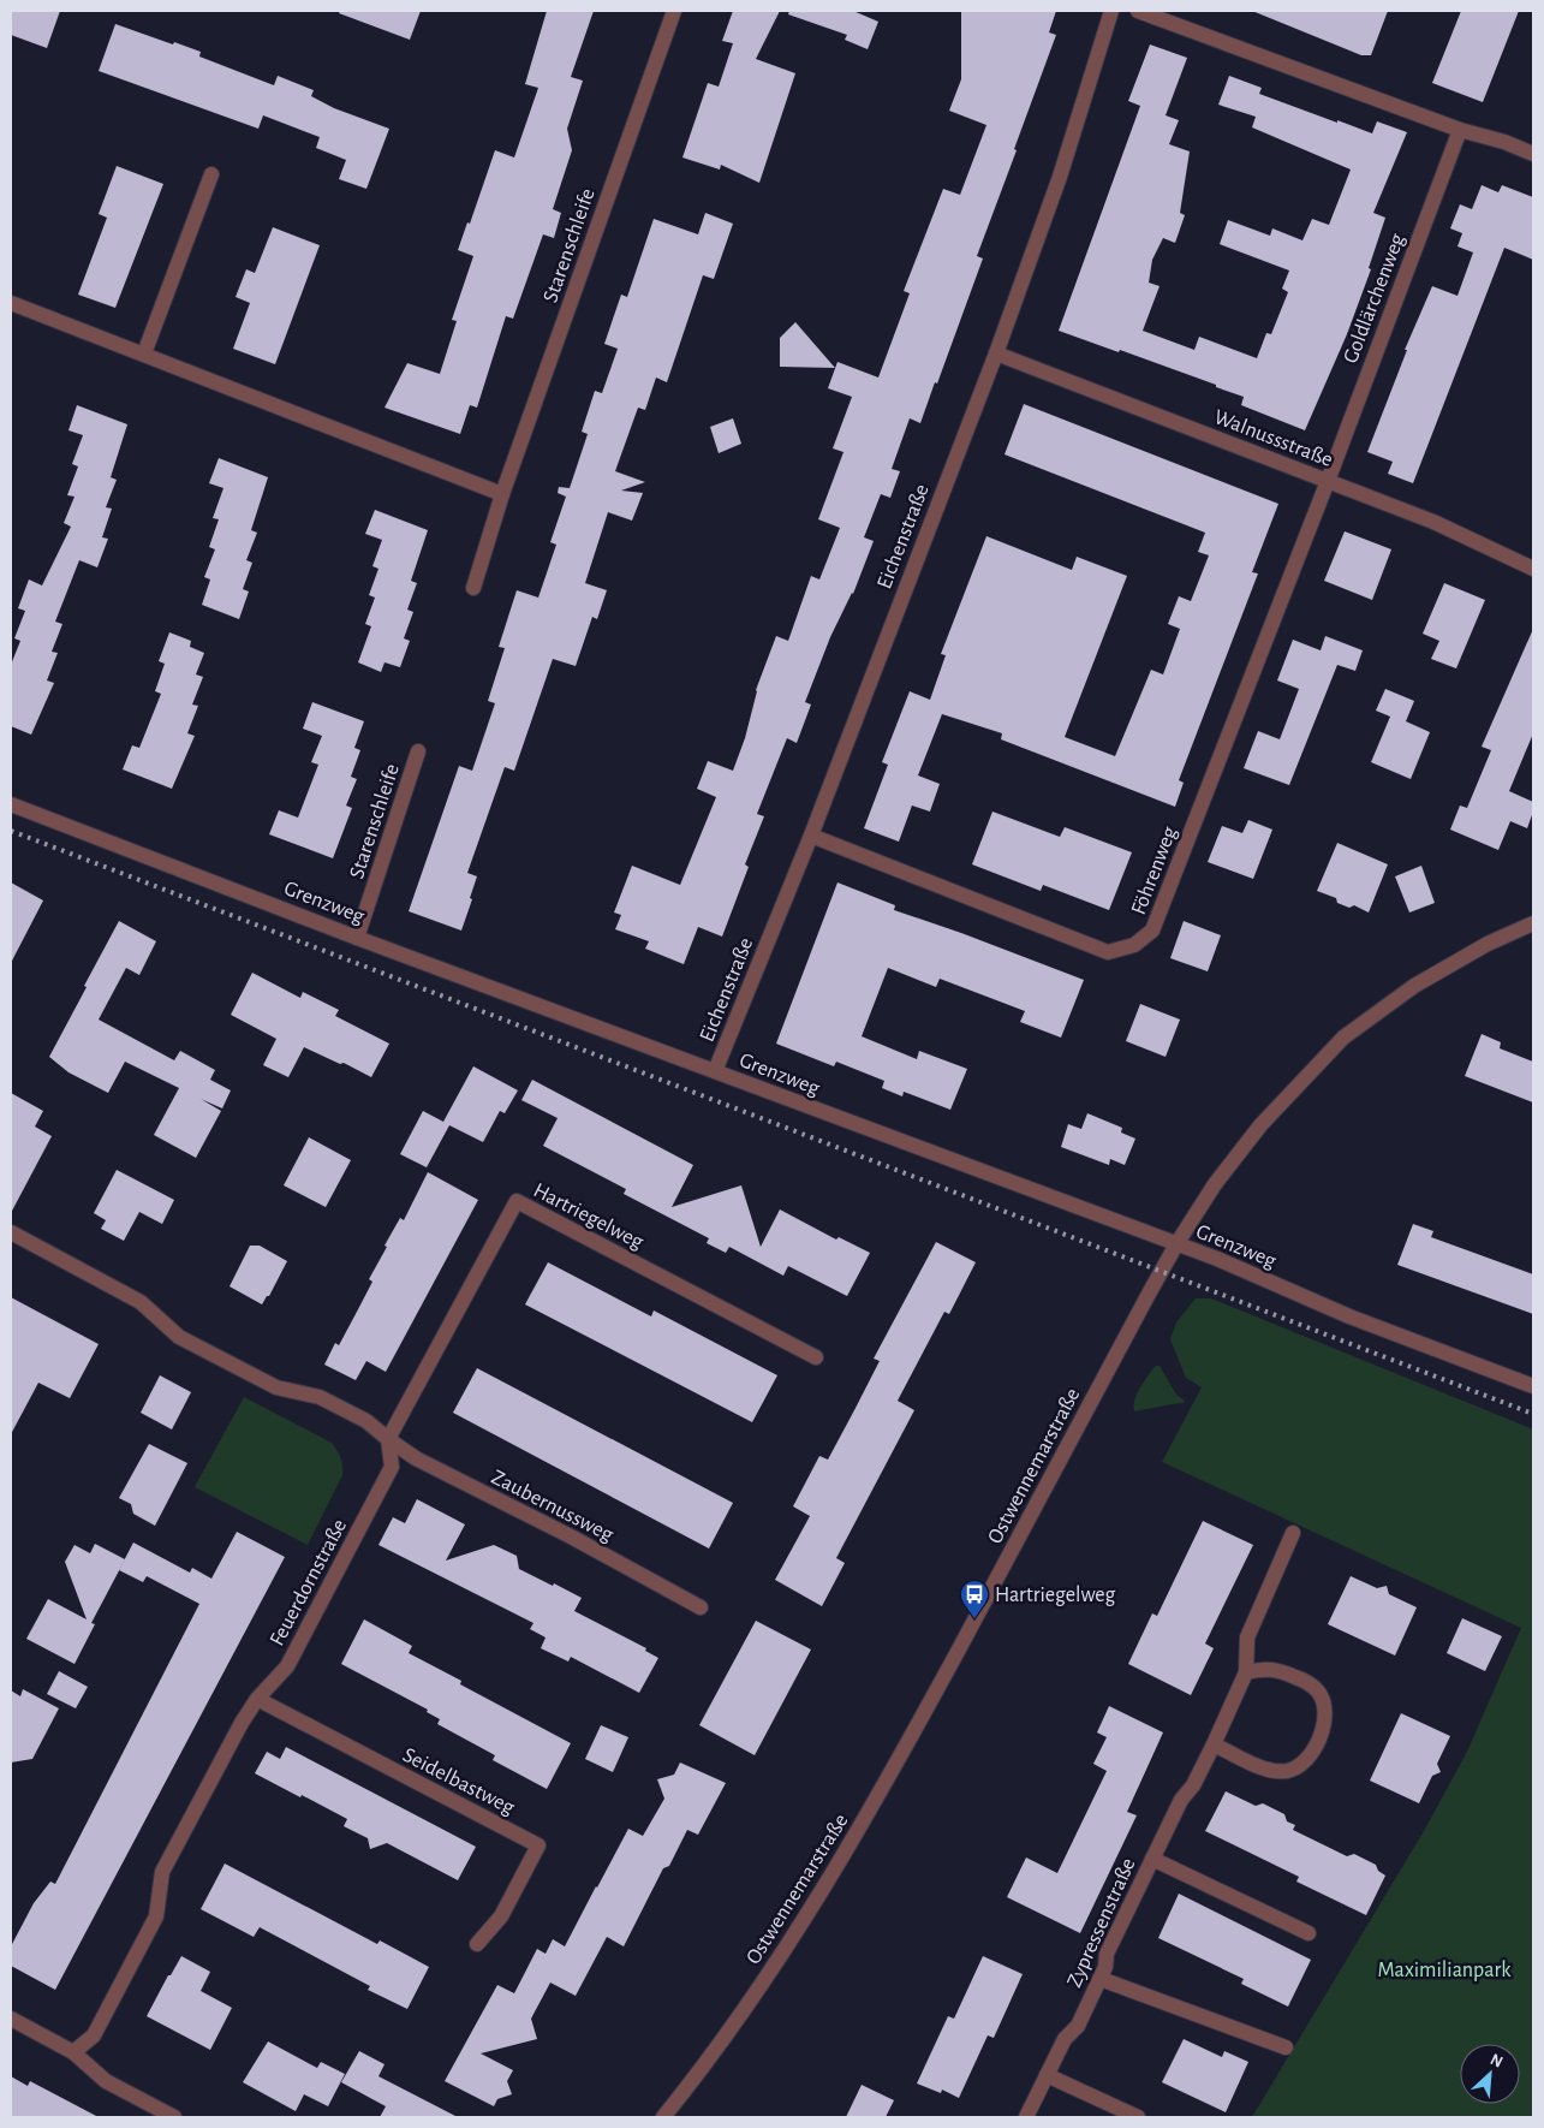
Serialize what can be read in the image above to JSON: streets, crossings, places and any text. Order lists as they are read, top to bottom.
{
  "streets": {
    "street": [
      "Starenschleife",
      "Goldlärchenweg",
      "Walnussstraße",
      "Eichenstraße",
      "Föhrenweg",
      "Grenzweg",
      "Hartriegelweg",
      "Ostwennemarstraße",
      "Zaubernussweg",
      "Feuerdornstraße",
      "Seidelbastweg",
      "Zypressenstraße"
    ]
  },
  "crossings": [
    ["Starenschleife", "Grenzweg"],
    ["Goldlärchenweg", "Walnussstraße"],
    ["Goldlärchenweg", "Föhrenweg"],
    ["Walnussstraße", "Eichenstraße"],
    ["Walnussstraße", "Föhrenweg"],
    ["Eichenstraße", "Föhrenweg"],
    ["Eichenstraße", "Grenzweg"],
    ["Grenzweg", "Ostwennemarstraße"],
    ["Hartriegelweg", "Zaubernussweg"],
    ["Hartriegelweg", "Feuerdornstraße"],
    ["Zaubernussweg", "Feuerdornstraße"],
    ["Feuerdornstraße", "Seidelbastweg"]
  ],
  "parks": ["Maximilianpark"],
  "places": {
    "bus stop": ["Hartriegelweg"]
  },
  "north": "top right"
}
